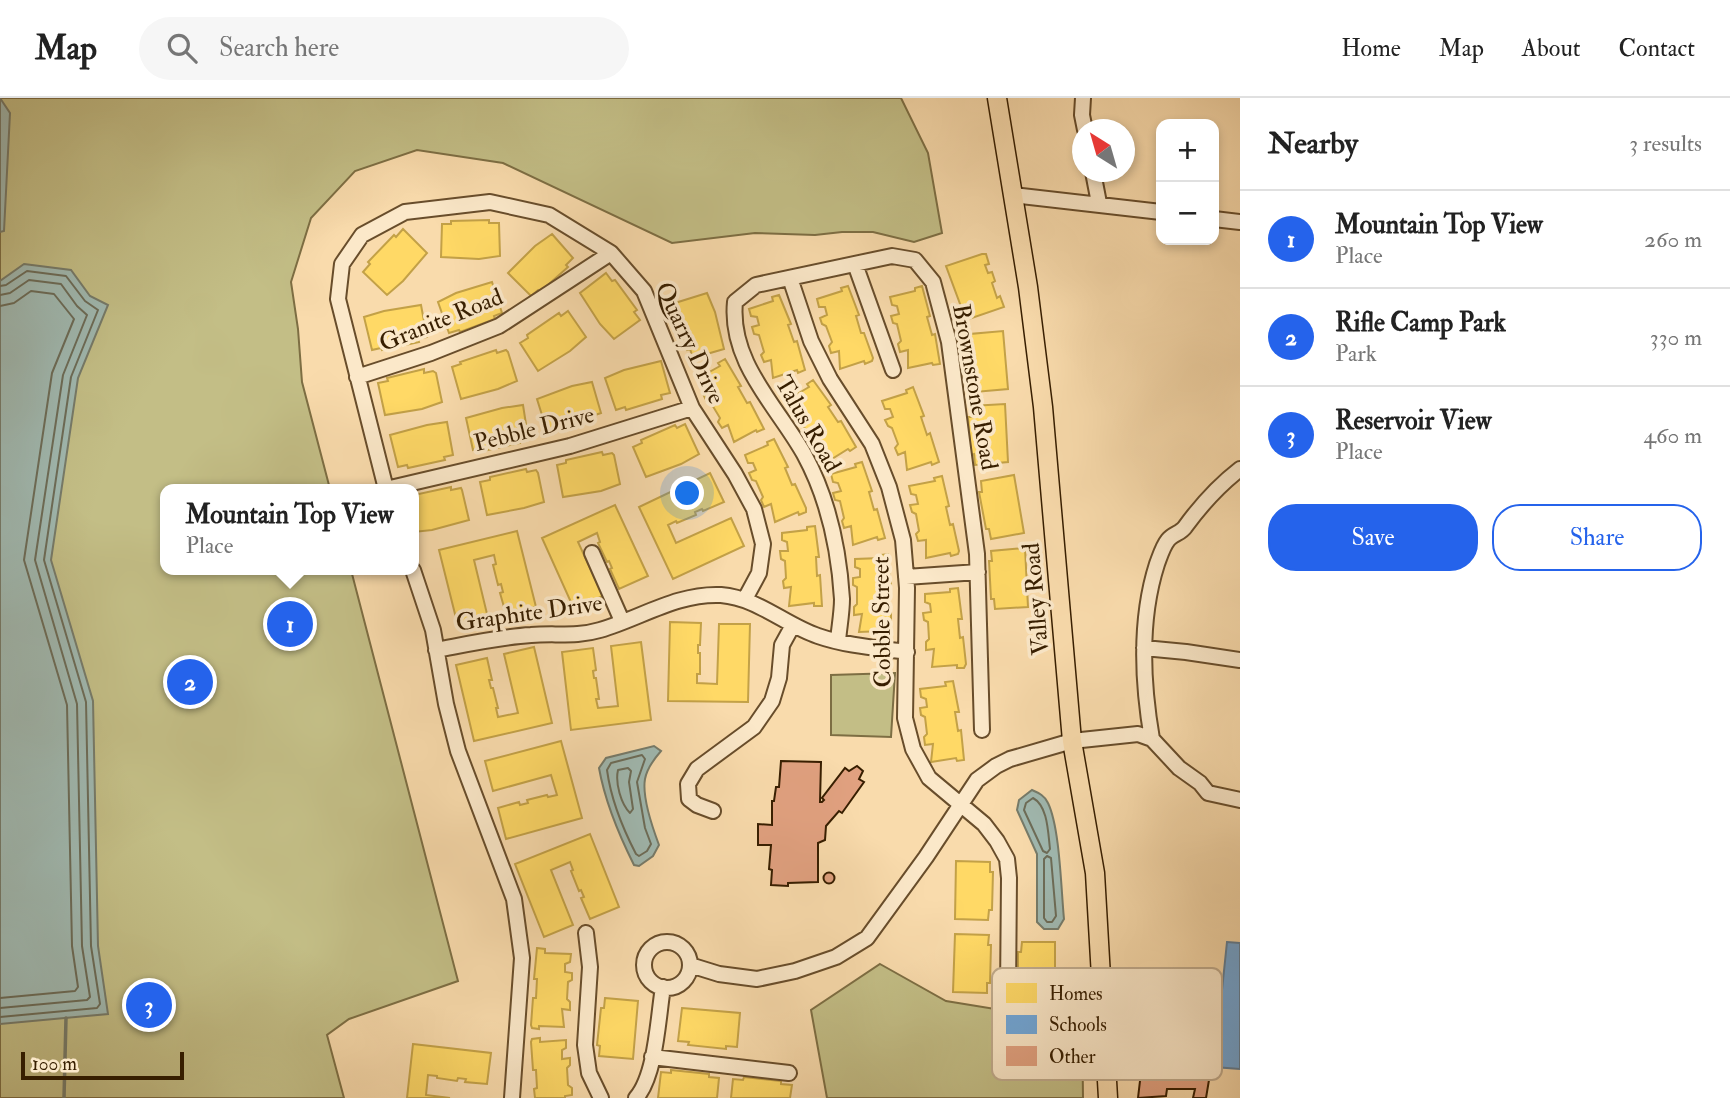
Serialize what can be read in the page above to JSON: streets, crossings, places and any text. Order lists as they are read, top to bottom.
{
  "streets": {
    "main road": ["Valley Road"],
    "street": [
      "Granite Road",
      "Quarry Drive",
      "Brownstone Road",
      "Talus Road",
      "Pebble Drive",
      "Graphite Drive",
      "Cobble Street"
    ]
  },
  "crossings": [
    ["Granite Road", "Quarry Drive"],
    ["Quarry Drive", "Pebble Drive"],
    ["Quarry Drive", "Graphite Drive"],
    ["Brownstone Road", "Talus Road"],
    ["Brownstone Road", "Cobble Street"],
    ["Talus Road", "Graphite Drive"],
    ["Graphite Drive", "Cobble Street"]
  ],
  "legend": ["Homes", "Schools", "Other"],
  "scale_bar": "100 m",
  "north": "top left",
  "page": {
    "header": "Map",
    "search": "Search here",
    "nav": [
      "Home",
      "Map",
      "About",
      "Contact"
    ],
    "heading": ["Nearby", "3 results"],
    "map_buttons": ["+", "−"],
    "list": [
      {
        "mark": "1",
        "name": "Mountain Top View",
        "note": "Place",
        "value": "260 m"
      },
      {
        "mark": "2",
        "name": "Rifle Camp Park",
        "note": "Park",
        "value": "330 m"
      },
      {
        "mark": "3",
        "name": "Reservoir View",
        "note": "Place",
        "value": "460 m"
      }
    ],
    "buttons": ["Save", "Share"],
    "popup": ["Mountain Top View", "Place"],
    "pins": ["1", "2", "3"],
    "scale": "100 m"
  }
}
